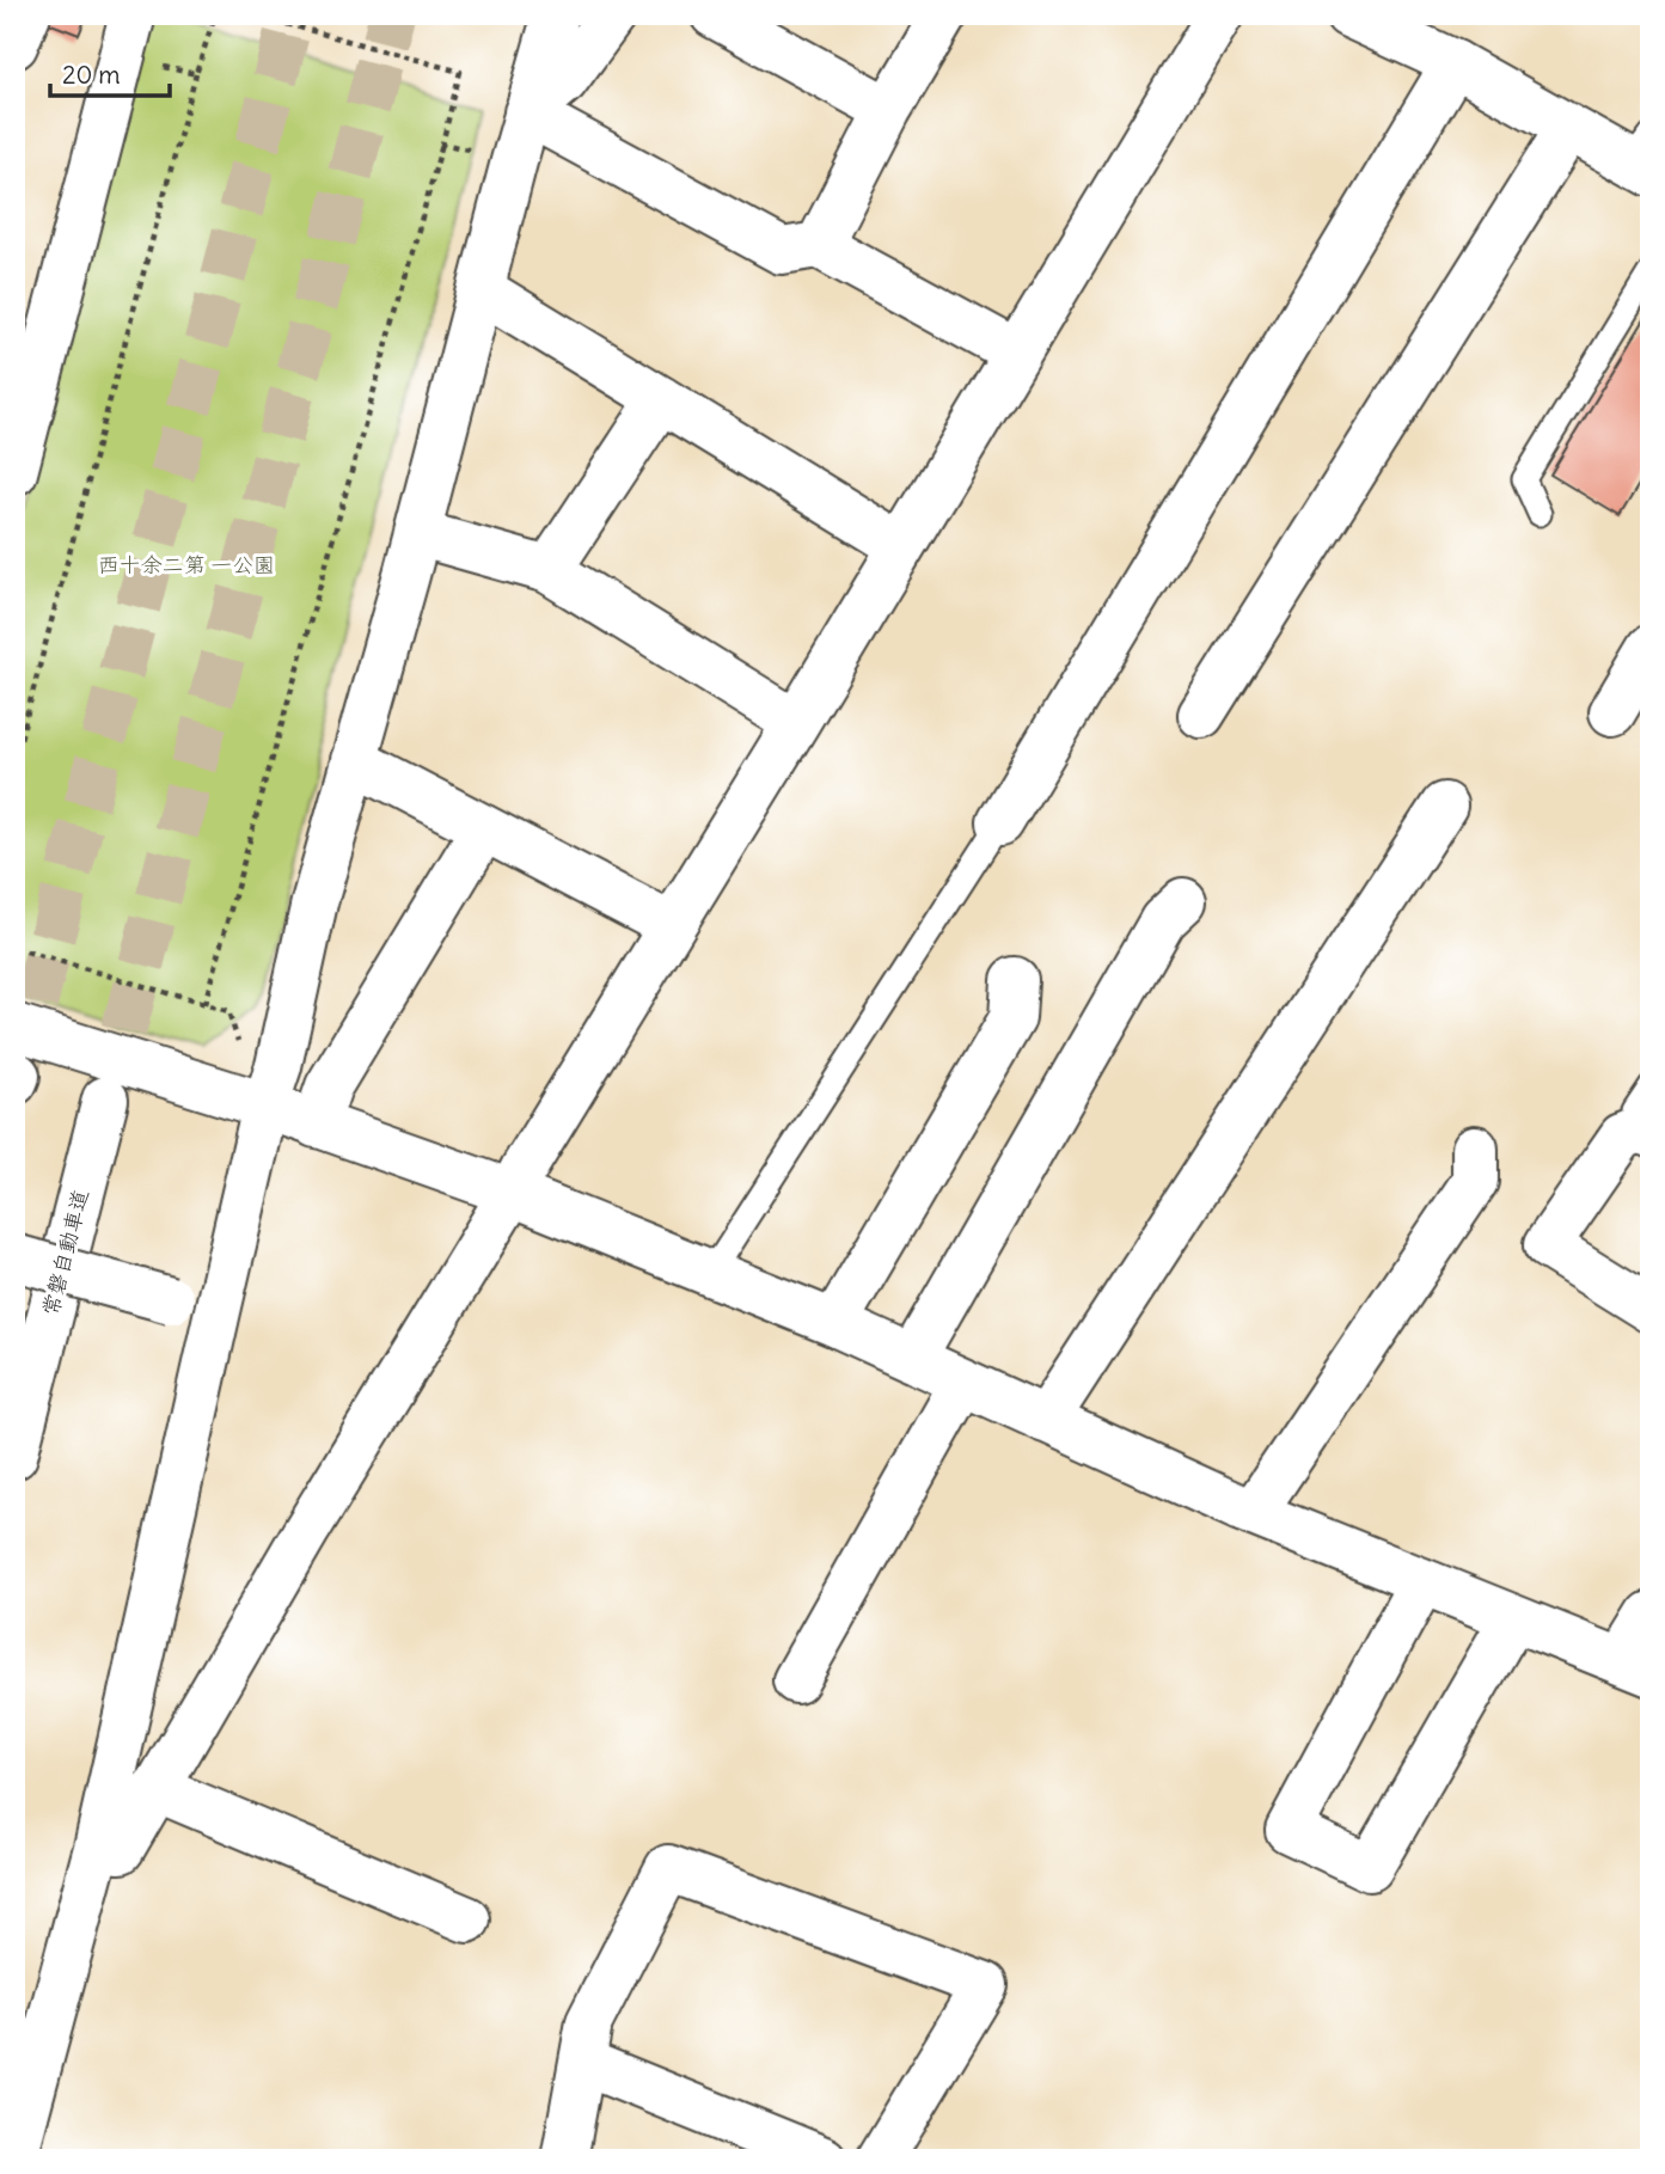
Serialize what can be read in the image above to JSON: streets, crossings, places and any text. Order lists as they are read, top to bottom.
{
  "streets": {
    "main road": ["常磐自動車道"]
  },
  "parks": ["西十余二第 一公園"],
  "scale_bar": "20 m"
}
